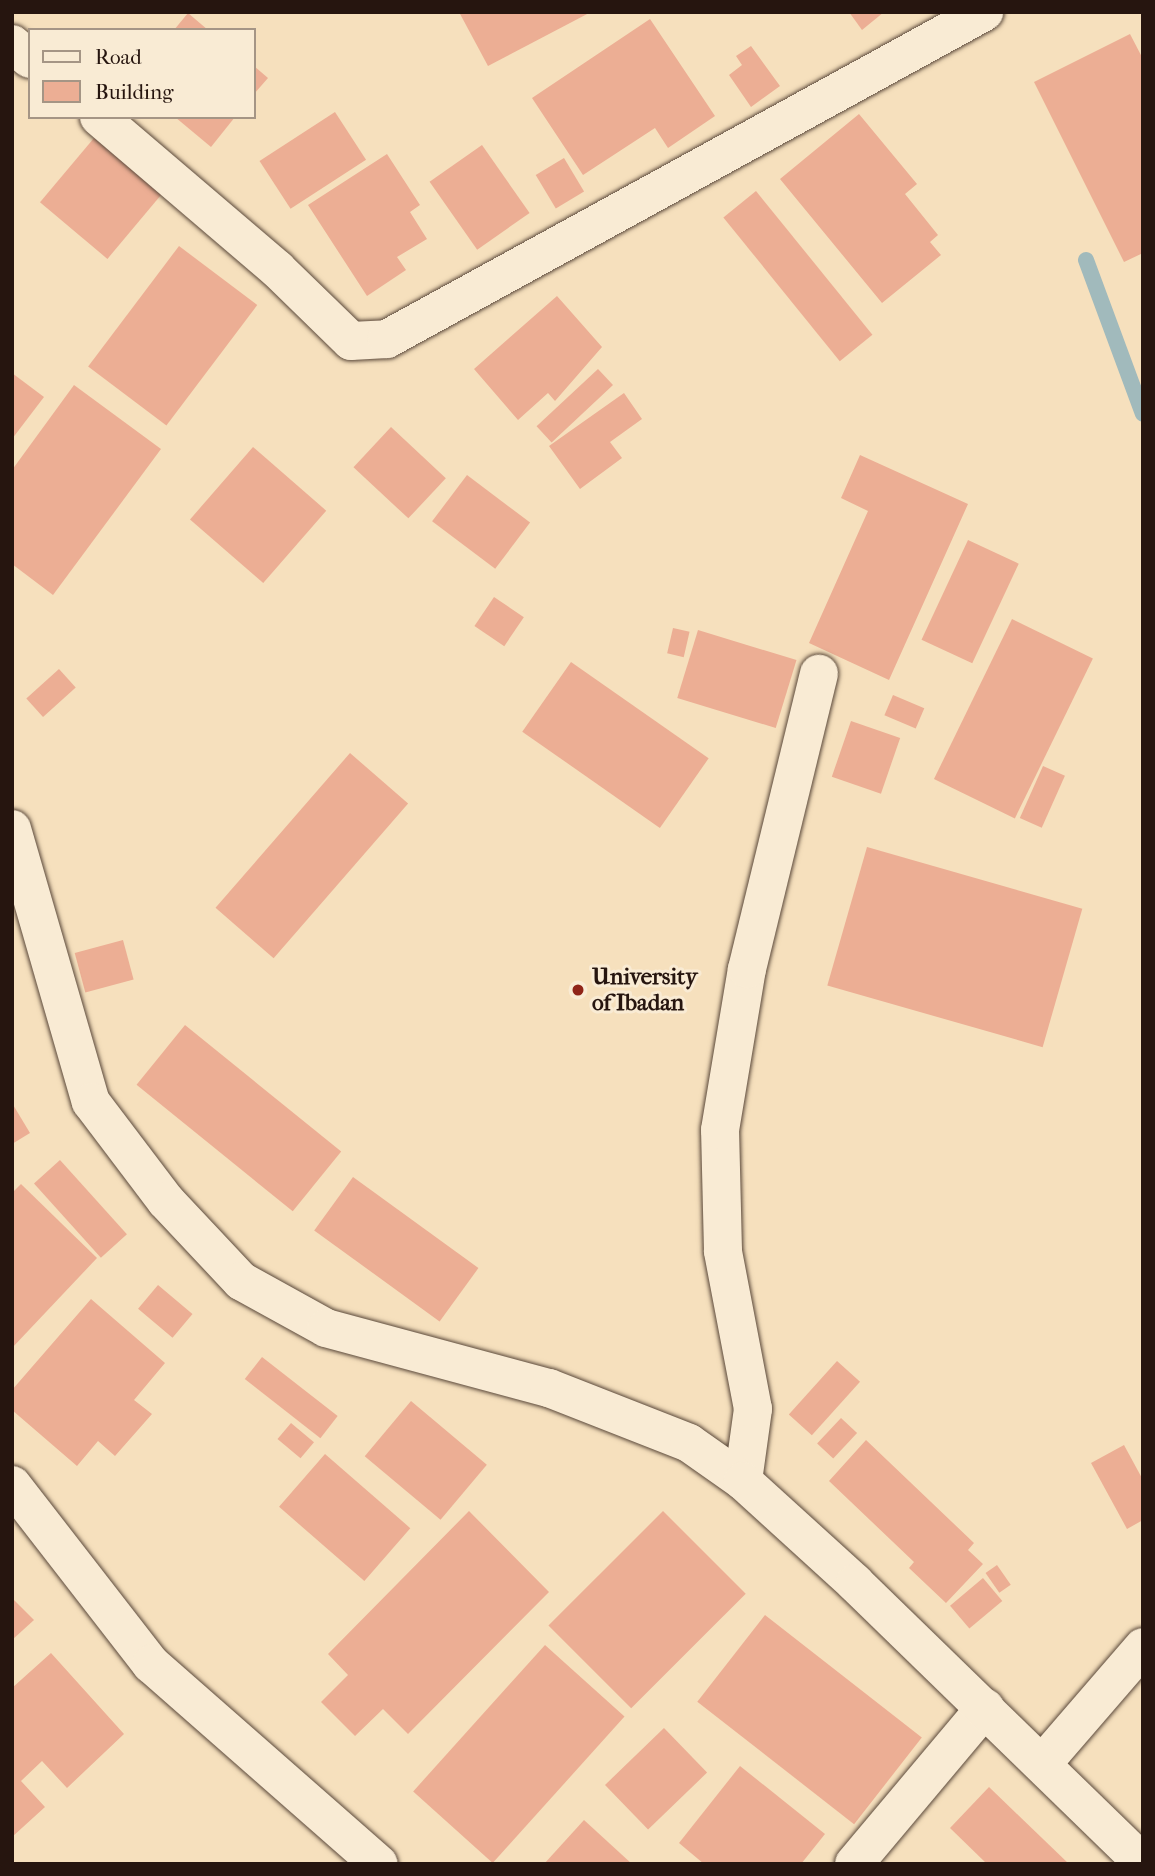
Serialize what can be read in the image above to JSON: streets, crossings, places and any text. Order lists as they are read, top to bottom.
{
  "places": ["University of Ibadan"],
  "legend": ["Road", "Building"]
}
